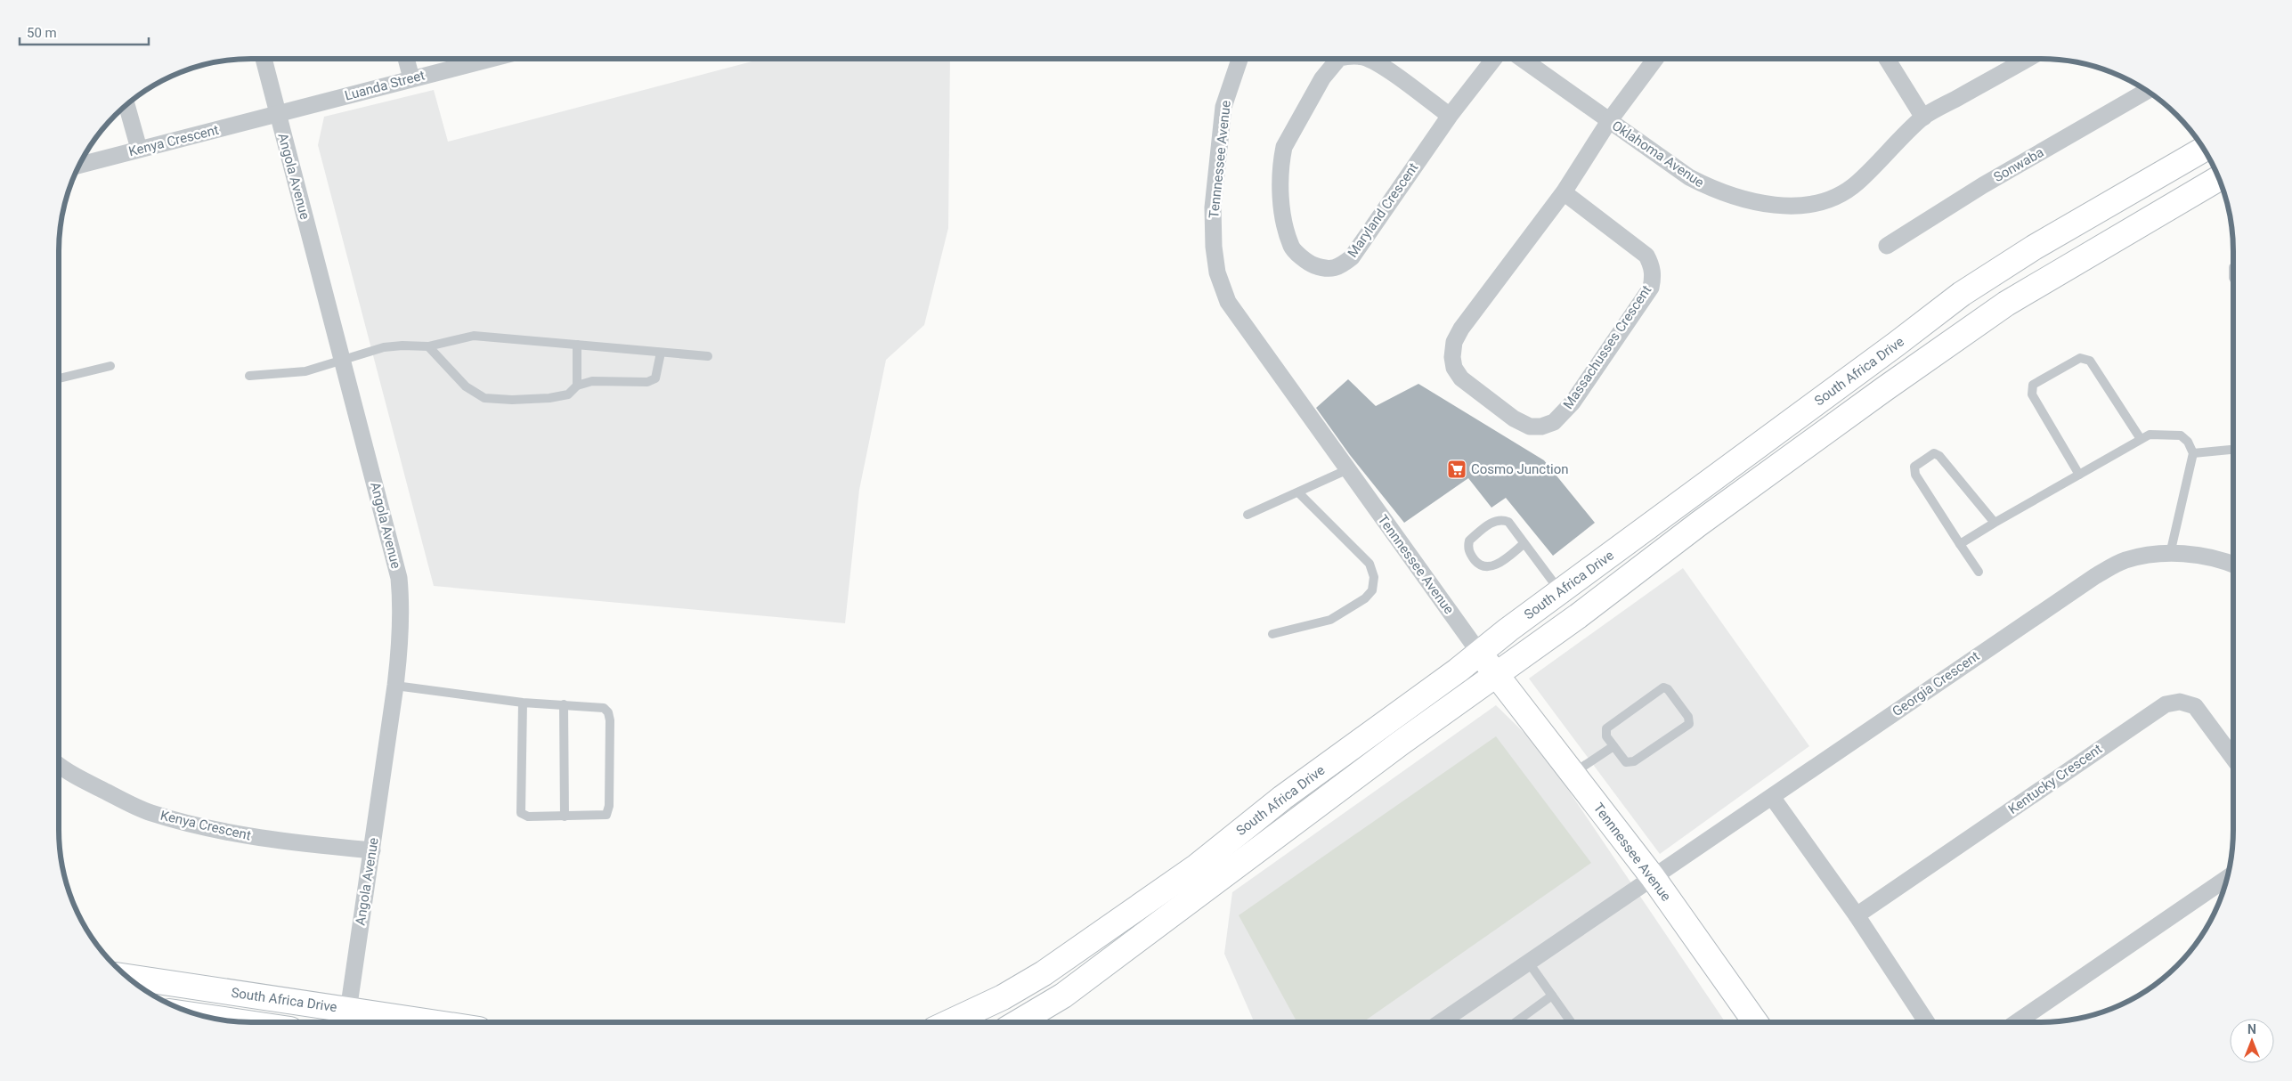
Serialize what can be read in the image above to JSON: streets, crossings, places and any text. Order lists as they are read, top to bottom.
{
  "streets": {
    "street": [
      "Luanda Street",
      "Kenya Crescent",
      "Oklahoma Avenue",
      "Tennnessee Avenue",
      "Sonwaba",
      "Angola Avenue",
      "Maryland Crescent",
      "Massachusses Crescent",
      "South Africa Drive",
      "Georgia Crescent",
      "Kentucky Crescent"
    ]
  },
  "crossings": [
    ["Luanda Street", "Kenya Crescent"],
    ["Luanda Street", "Angola Avenue"],
    ["Kenya Crescent", "Angola Avenue"],
    ["Oklahoma Avenue", "Massachusses Crescent"],
    ["Tennnessee Avenue", "South Africa Drive"],
    ["Tennnessee Avenue", "Georgia Crescent"],
    ["Angola Avenue", "South Africa Drive"]
  ],
  "places": {
    "supermarket": ["Cosmo Junction"]
  },
  "scale_bar": "50 m",
  "north": "top"
}
